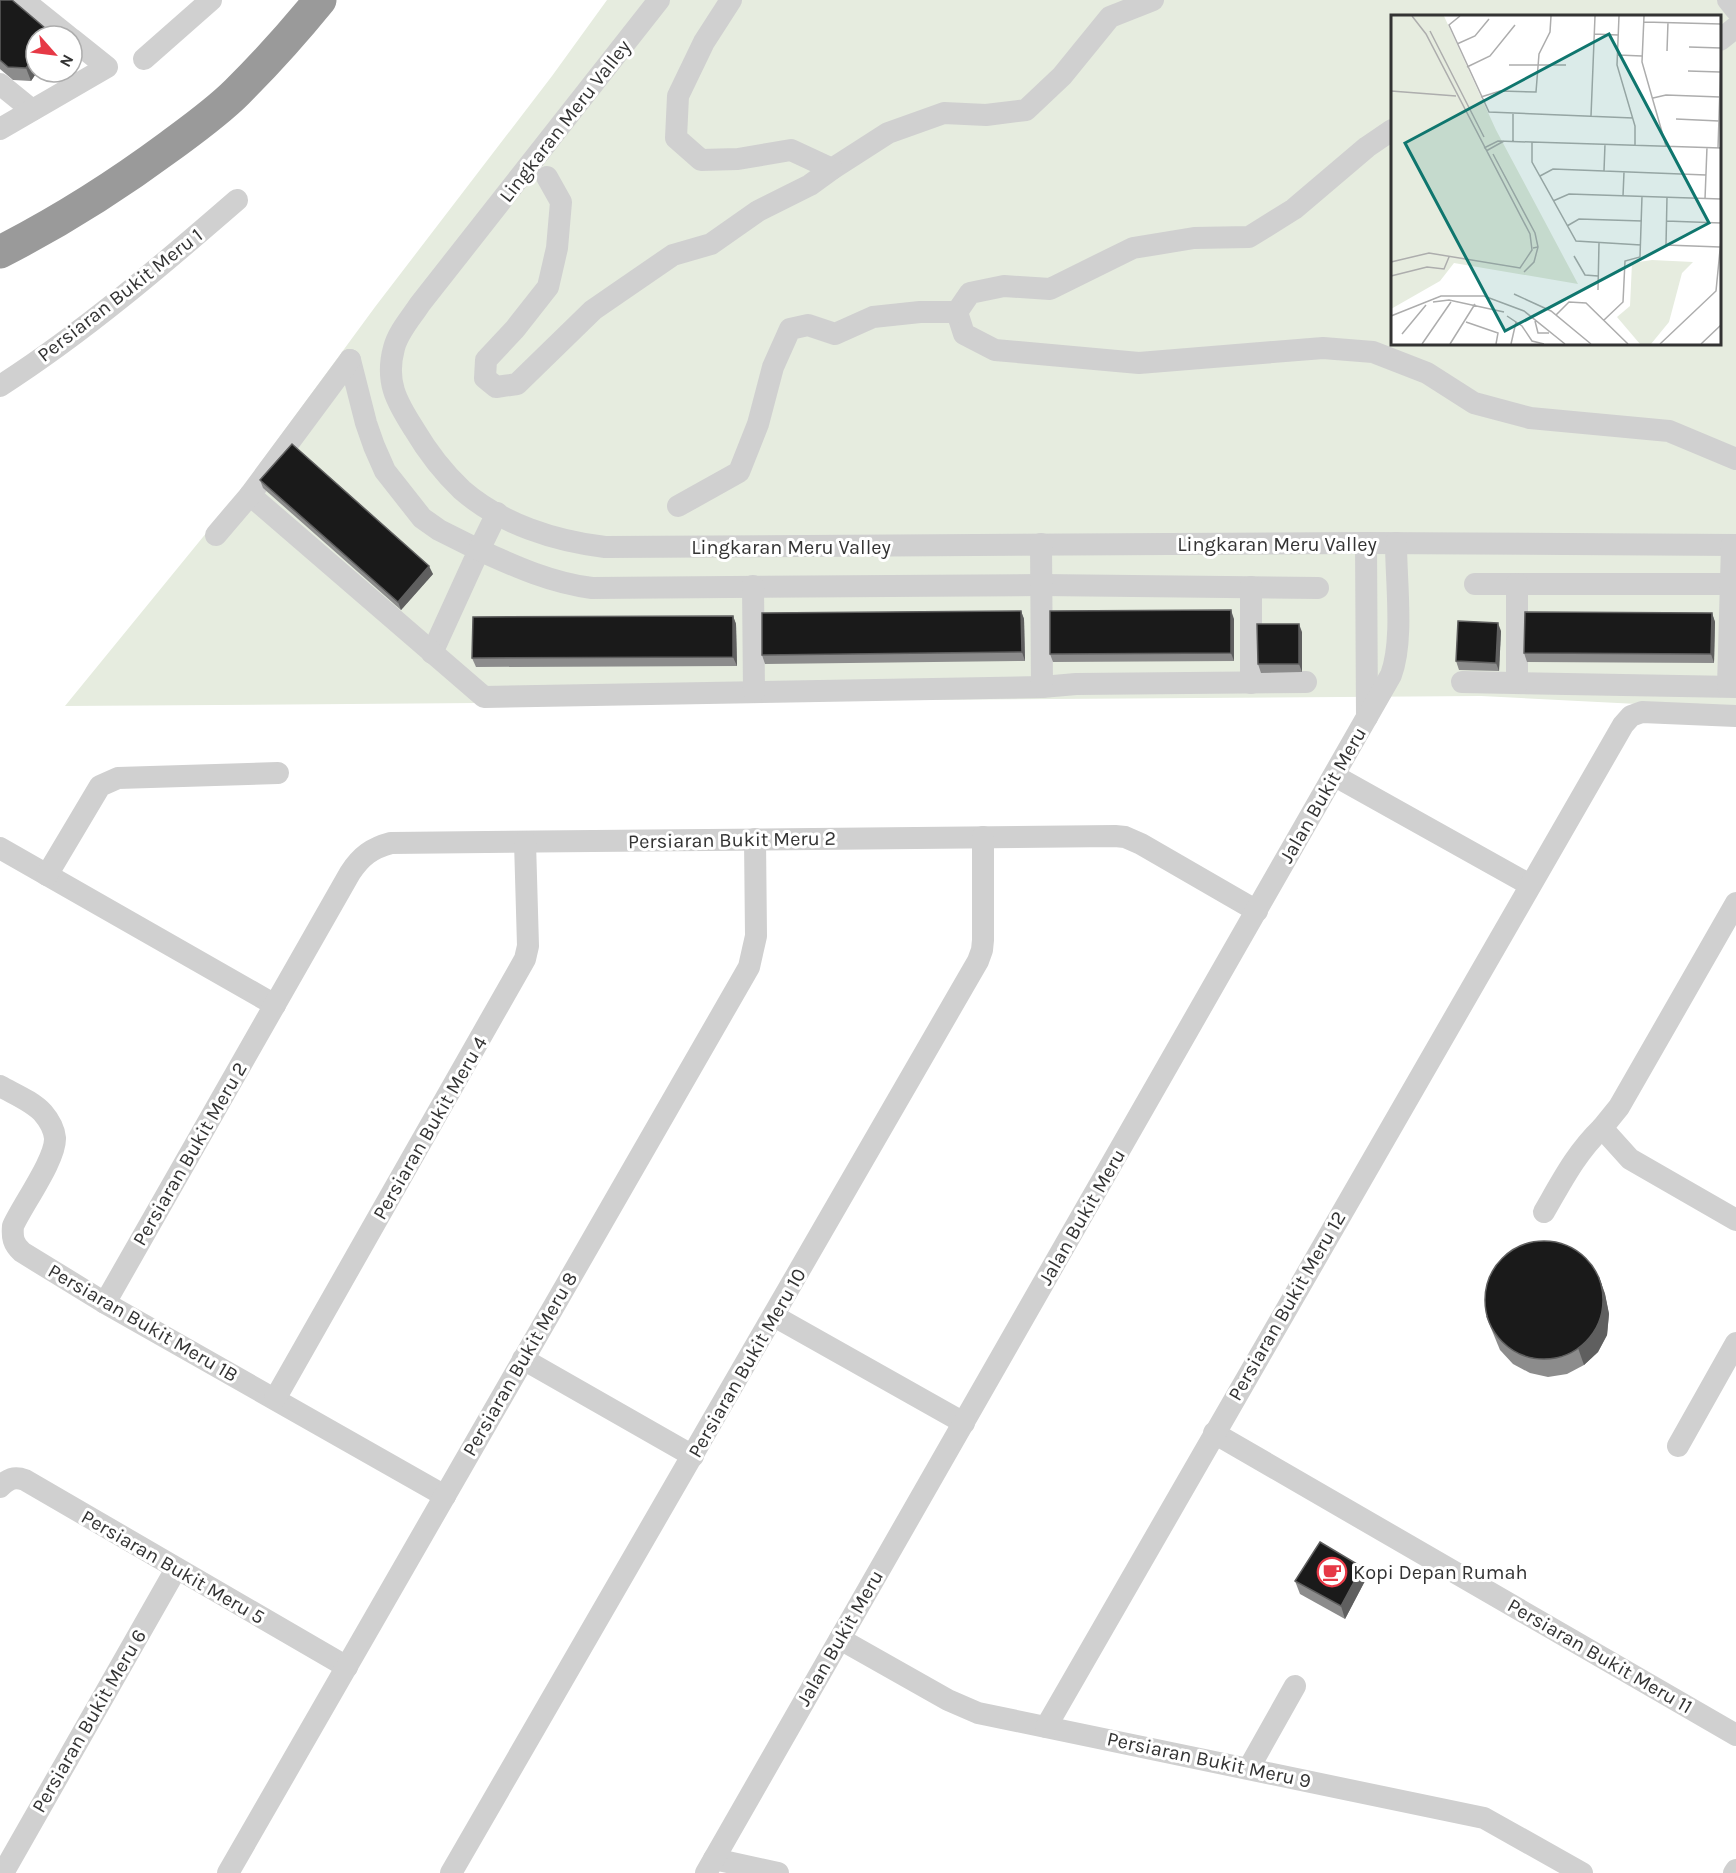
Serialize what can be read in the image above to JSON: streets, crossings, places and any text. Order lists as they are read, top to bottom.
{
  "streets": {
    "street": [
      "Lingkaran Meru Valley",
      "Persiaran Bukit Meru 1",
      "Jalan Bukit Meru",
      "Persiaran Bukit Meru 2",
      "Persiaran Bukit Meru 4",
      "Persiaran Bukit Meru 12",
      "Persiaran Bukit Meru 1B",
      "Persiaran Bukit Meru 10",
      "Persiaran Bukit Meru 8",
      "Persiaran Bukit Meru 5",
      "Persiaran Bukit Meru 11",
      "Persiaran Bukit Meru 6",
      "Persiaran Bukit Meru 9"
    ]
  },
  "crossings": [
    ["Lingkaran Meru Valley", "Jalan Bukit Meru"],
    ["Jalan Bukit Meru", "Persiaran Bukit Meru 2"],
    ["Jalan Bukit Meru", "Persiaran Bukit Meru 9"],
    ["Persiaran Bukit Meru 2", "Persiaran Bukit Meru 4"],
    ["Persiaran Bukit Meru 2", "Persiaran Bukit Meru 1B"],
    ["Persiaran Bukit Meru 2", "Persiaran Bukit Meru 10"],
    ["Persiaran Bukit Meru 2", "Persiaran Bukit Meru 8"],
    ["Persiaran Bukit Meru 4", "Persiaran Bukit Meru 1B"],
    ["Persiaran Bukit Meru 12", "Persiaran Bukit Meru 11"],
    ["Persiaran Bukit Meru 12", "Persiaran Bukit Meru 9"],
    ["Persiaran Bukit Meru 1B", "Persiaran Bukit Meru 8"],
    ["Persiaran Bukit Meru 8", "Persiaran Bukit Meru 5"],
    ["Persiaran Bukit Meru 5", "Persiaran Bukit Meru 6"]
  ],
  "places": {
    "cafe": ["Kopi Depan Rumah"]
  },
  "north": "bottom right"
}
